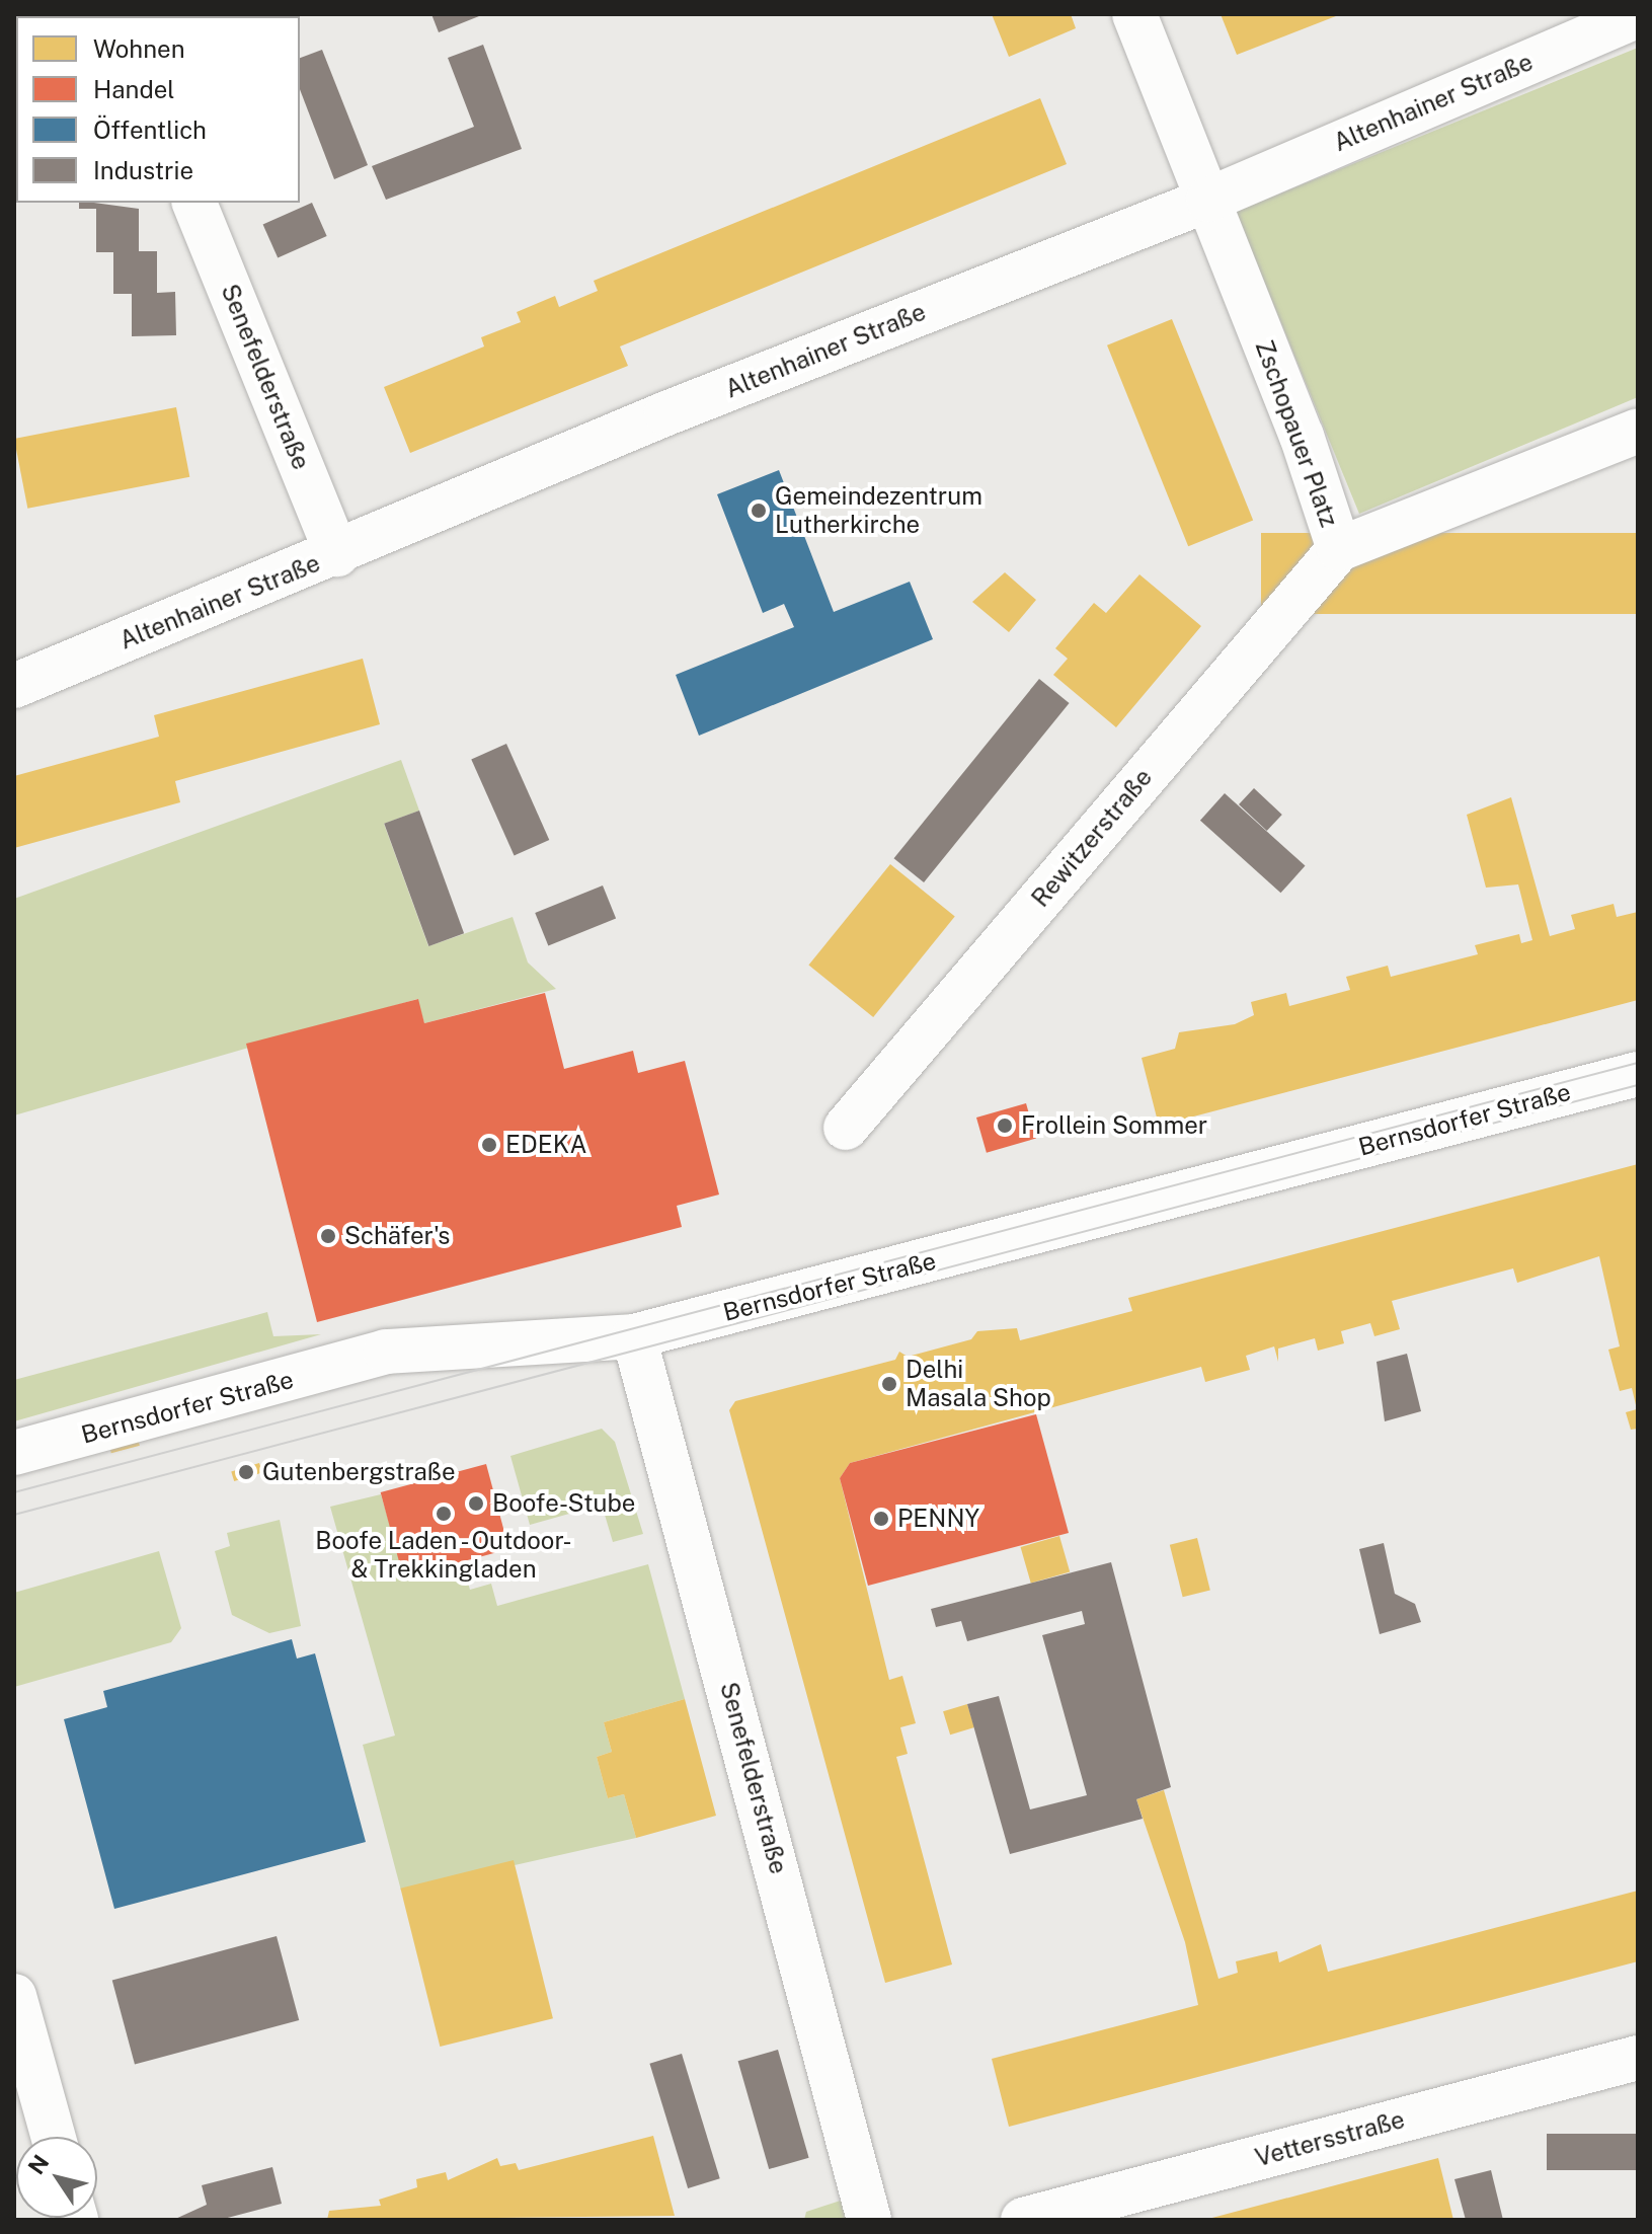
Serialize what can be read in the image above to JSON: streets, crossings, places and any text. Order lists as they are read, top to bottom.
{
  "streets": {
    "street": [
      "Altenhainer Straße",
      "Senefelderstraße",
      "Zschopauer Platz",
      "Rewitzerstraße",
      "Bernsdorfer Straße",
      "Vettersstraße"
    ]
  },
  "crossings": [
    ["Altenhainer Straße", "Senefelderstraße"],
    ["Altenhainer Straße", "Zschopauer Platz"],
    ["Senefelderstraße", "Bernsdorfer Straße"],
    ["Zschopauer Platz", "Rewitzerstraße"]
  ],
  "places": [
    "Gemeindezentrum Lutherkirche",
    "Frollein Sommer",
    "EDEKA",
    "Schäfer's",
    "Delhi Masala Shop",
    "Gutenbergstraße",
    "Boofe-Stube",
    "Boofe Laden - Outdoor- & Trekkingladen",
    "PENNY"
  ],
  "legend": [
    "Wohnen",
    "Handel",
    "Öffentlich",
    "Industrie"
  ],
  "north": "top left"
}
